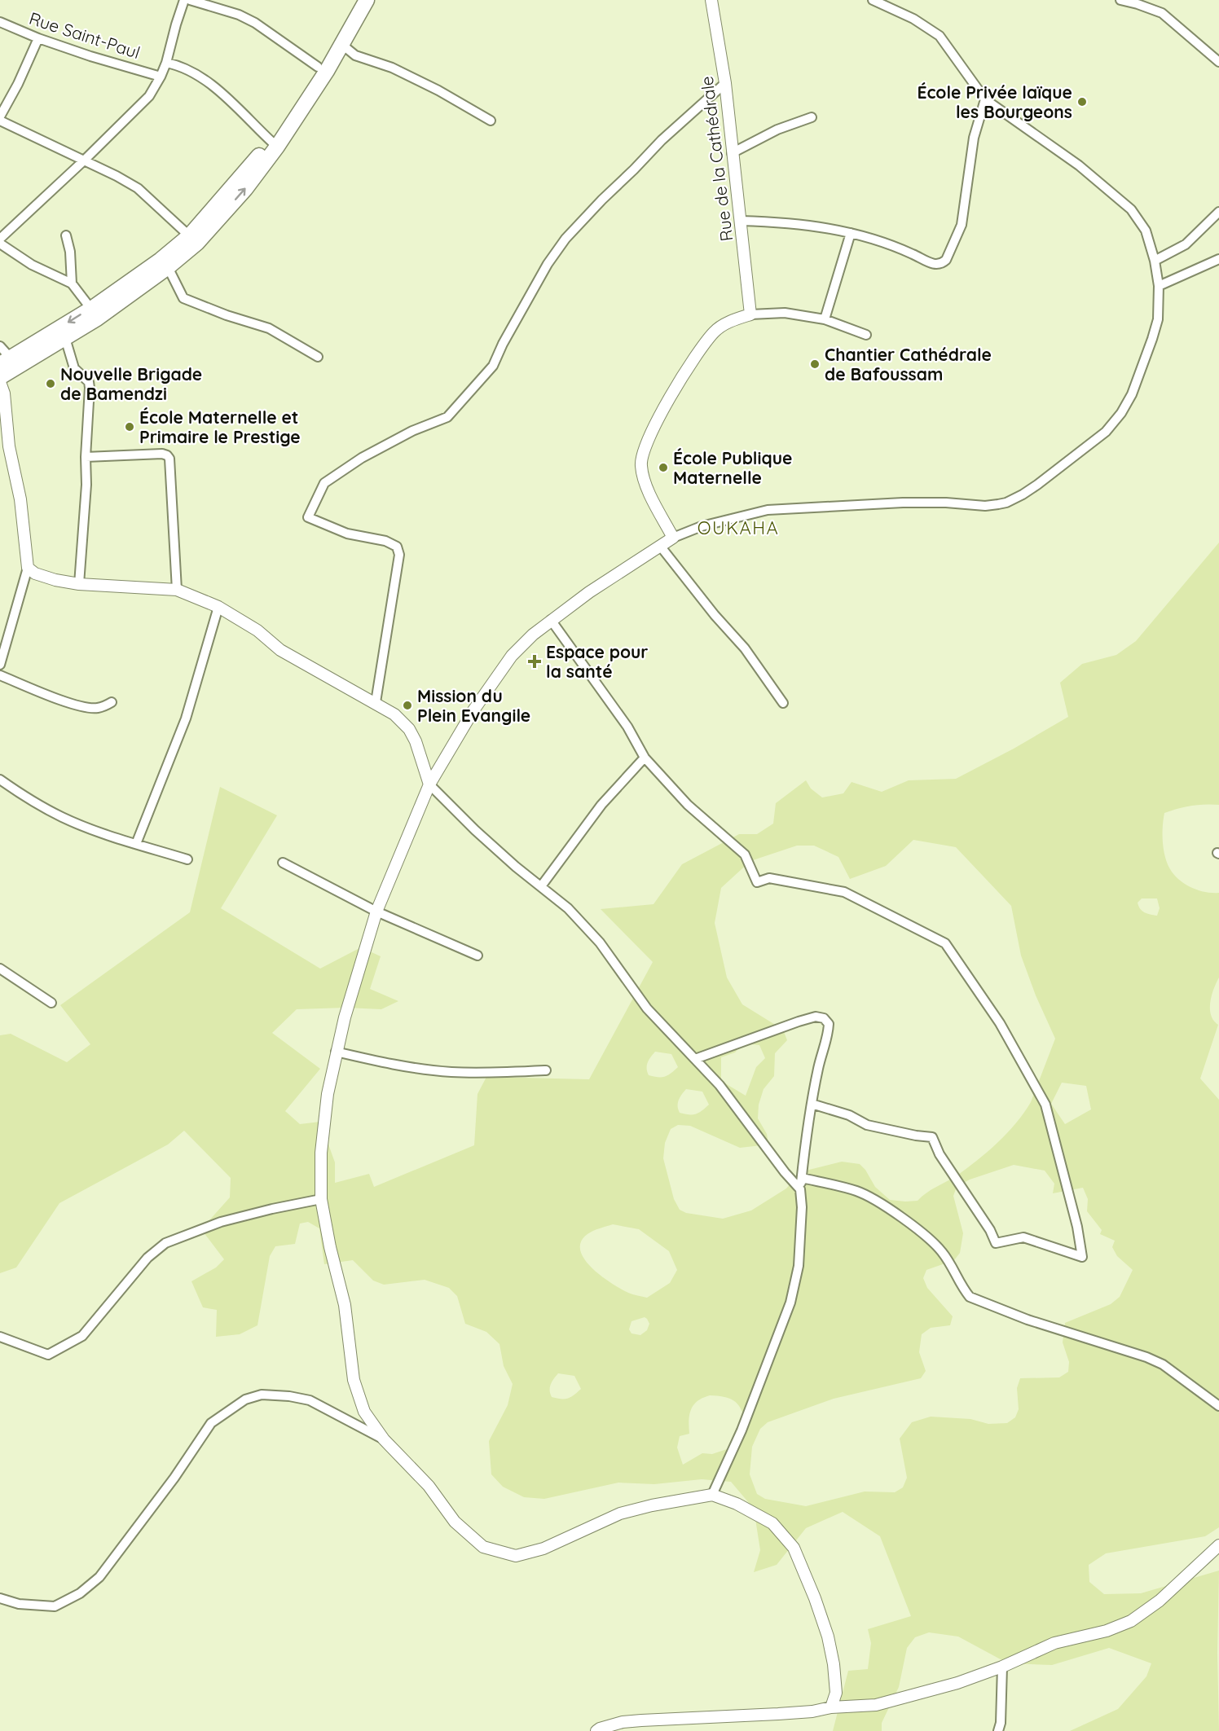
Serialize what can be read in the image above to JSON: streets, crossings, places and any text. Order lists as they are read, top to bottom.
{
  "streets": {
    "street": ["Rue Saint-Paul", "Rue de la Cathédrale"]
  },
  "districts": ["OUKAHA"],
  "places": {
    "other": [
      "École Privée laïque les Bourgeons",
      "Chantier Cathédrale de Bafoussam",
      "Nouvelle Brigade de Bamendzi",
      "École Maternelle et Primaire le Prestige",
      "École Publique Maternelle",
      "Mission du Plein Evangile"
    ],
    "health": ["Espace pour la santé"]
  }
}
